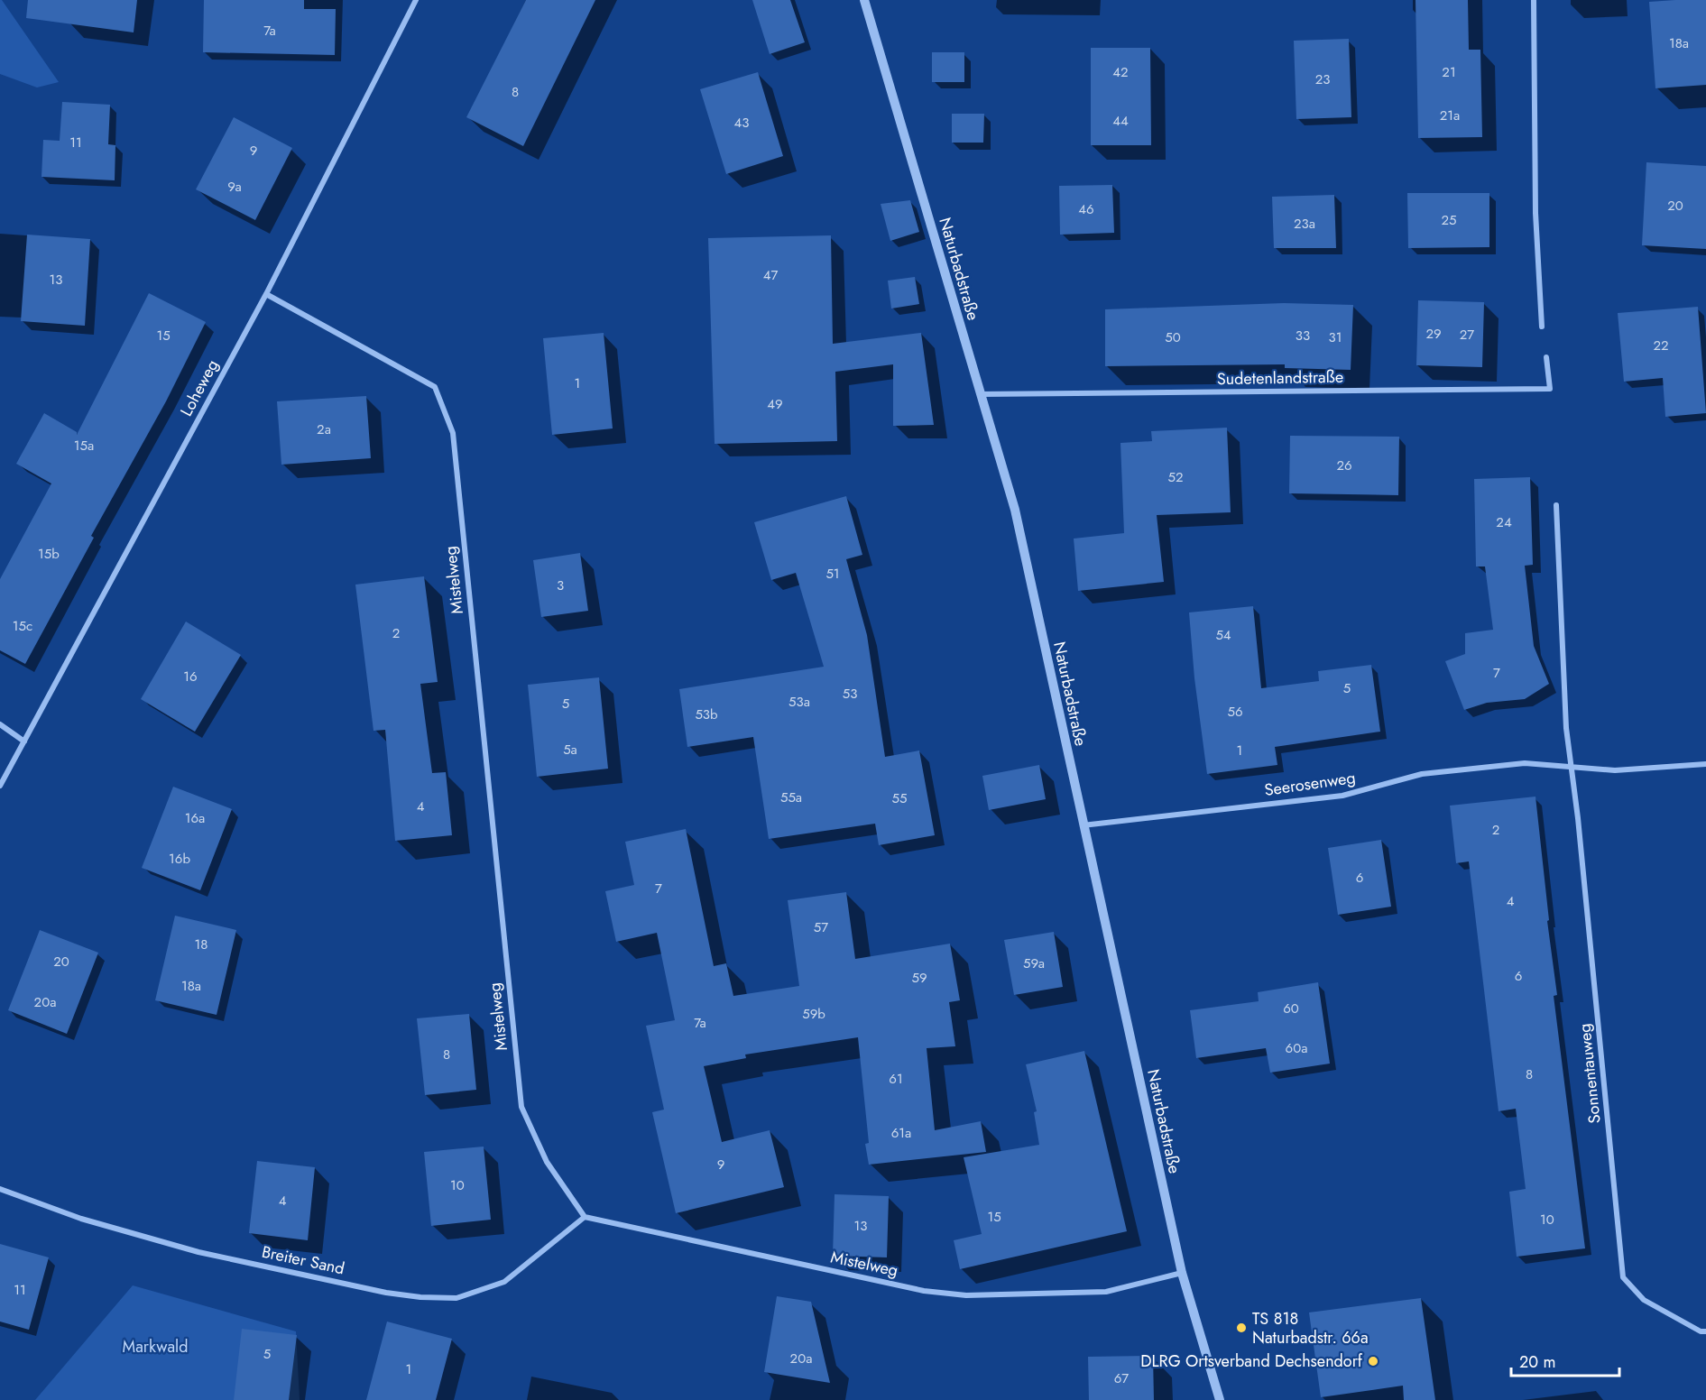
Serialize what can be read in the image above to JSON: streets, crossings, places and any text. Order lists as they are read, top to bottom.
{
  "streets": {
    "street": [
      "Naturbadstraße",
      "Sudetenlandstraße",
      "Loheweg",
      "Mistelweg",
      "Seerosenweg",
      "Sonnentauweg",
      "Breiter Sand"
    ]
  },
  "crossings": [
    ["Naturbadstraße", "Sudetenlandstraße"],
    ["Naturbadstraße", "Mistelweg"],
    ["Naturbadstraße", "Seerosenweg"],
    ["Loheweg", "Mistelweg"],
    ["Mistelweg", "Breiter Sand"],
    ["Seerosenweg", "Sonnentauweg"]
  ],
  "parks": ["Markwald"],
  "places": ["TS 818 Naturbadstr. 66a", "DLRG Ortsverband Dechsendorf"],
  "house_numbers": [
    "7a",
    "18a",
    "42",
    "21",
    "23",
    "8",
    "21a",
    "44",
    "43",
    "11",
    "9",
    "9a",
    "20",
    "46",
    "25",
    "23a",
    "47",
    "13",
    "29",
    "27",
    "15",
    "33",
    "50",
    "31",
    "22",
    "1",
    "49",
    "2a",
    "15a",
    "26",
    "52",
    "24",
    "15b",
    "51",
    "3",
    "15c",
    "2",
    "54",
    "7",
    "16",
    "5",
    "53",
    "53a",
    "5",
    "56",
    "53b",
    "5a",
    "1",
    "55a",
    "55",
    "4",
    "16a",
    "2",
    "16b",
    "6",
    "7",
    "4",
    "57",
    "18",
    "20",
    "59a",
    "6",
    "59",
    "18a",
    "20a",
    "60",
    "59b",
    "7a",
    "60a",
    "8",
    "8",
    "61",
    "61a",
    "9",
    "10",
    "4",
    "15",
    "10",
    "13",
    "11",
    "5",
    "20a",
    "1",
    "67"
  ],
  "scale_bar": "20 m"
}
